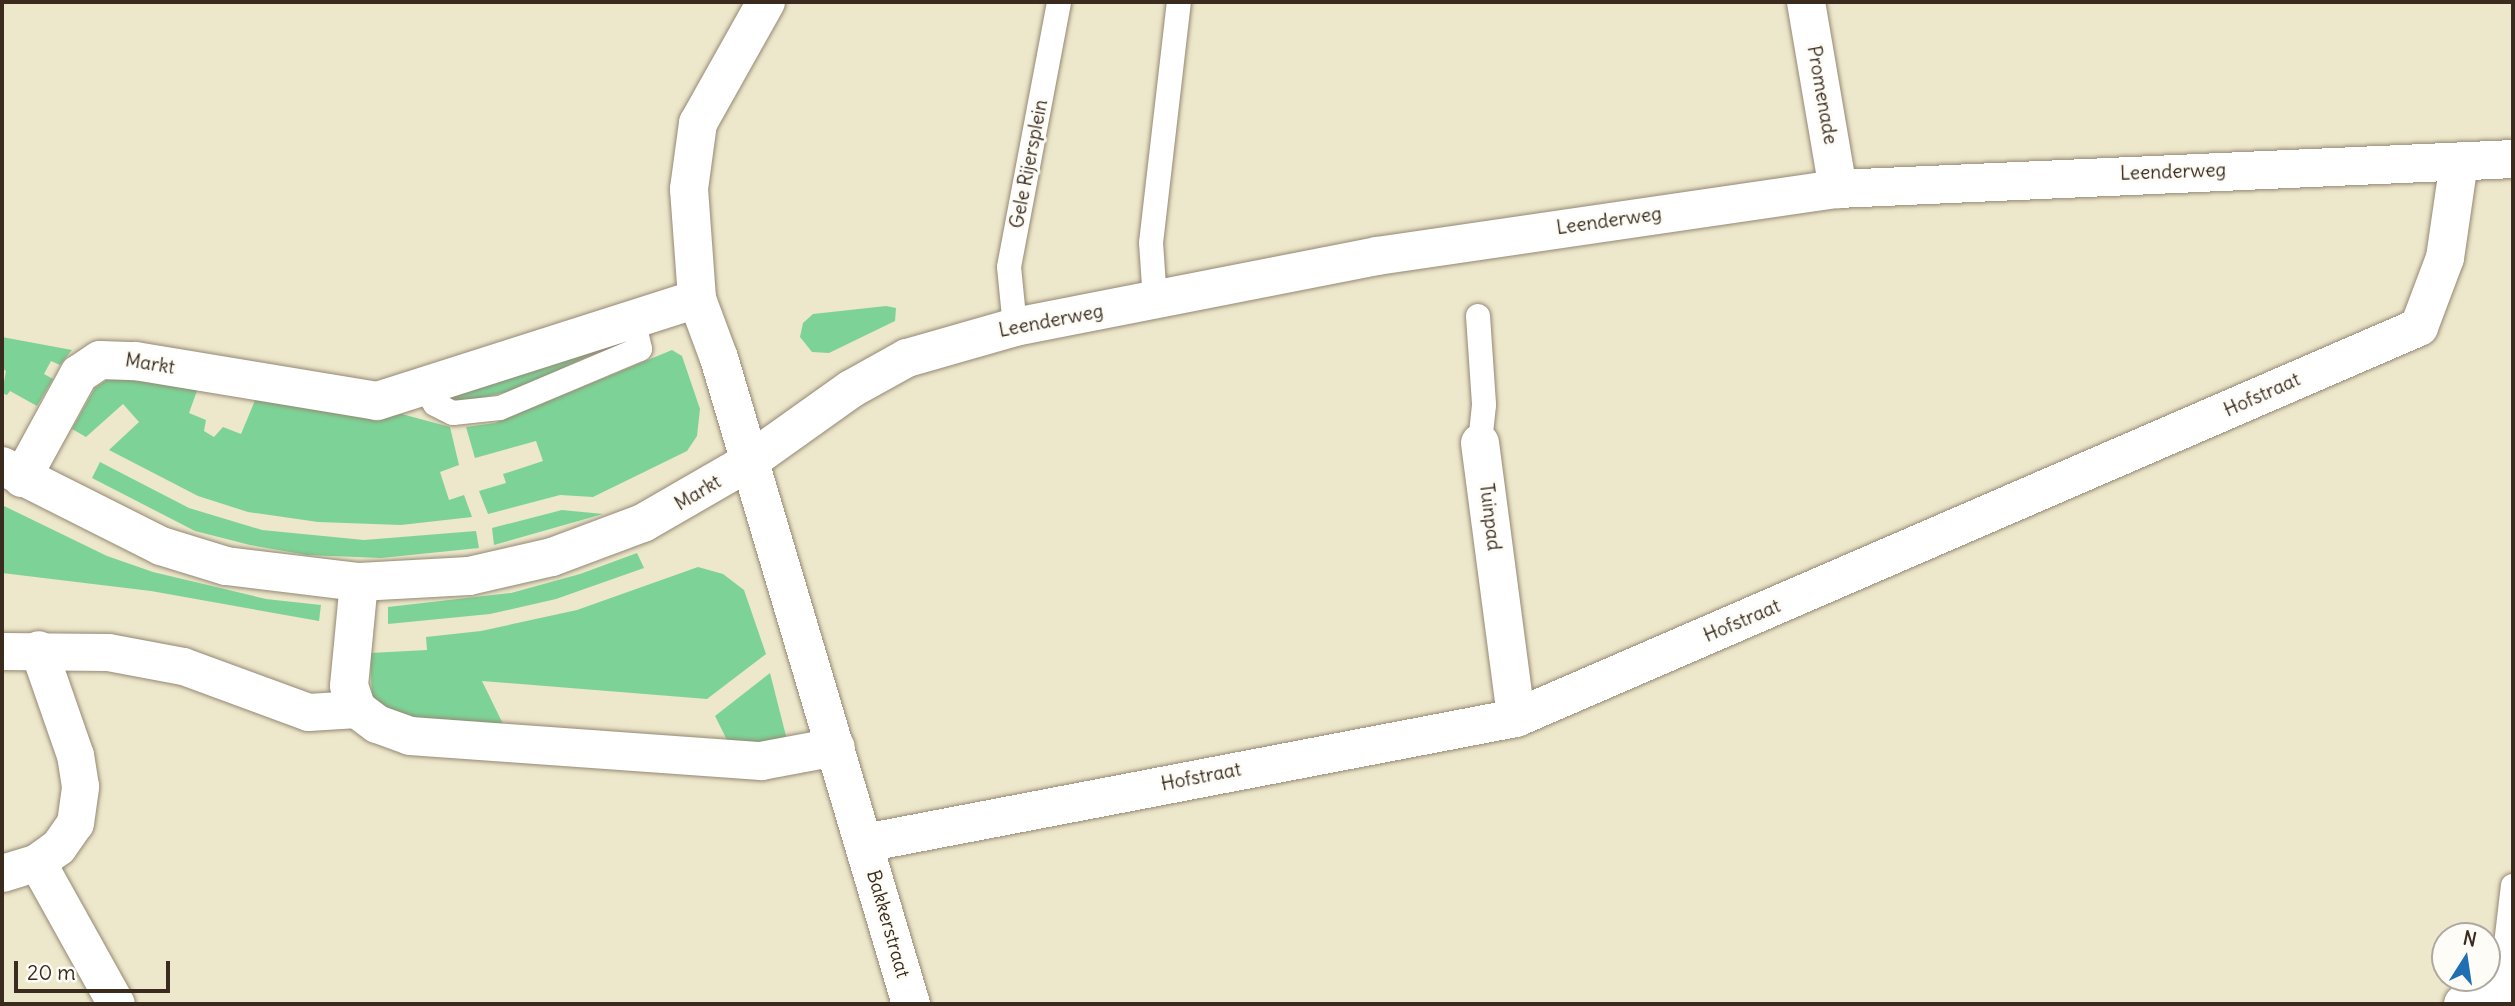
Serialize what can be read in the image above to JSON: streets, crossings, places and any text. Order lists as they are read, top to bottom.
{
  "streets": {
    "street": [
      "Promenade",
      "Leenderweg",
      "Markt",
      "Hofstraat",
      "Tuinpad",
      "Bakkerstraat"
    ],
    "lane": ["Gele Rijersplein"]
  },
  "crossings": [
    ["Promenade", "Leenderweg"],
    ["Gele Rijersplein", "Leenderweg"],
    ["Leenderweg", "Markt"],
    ["Leenderweg", "Hofstraat"],
    ["Hofstraat", "Tuinpad"],
    ["Hofstraat", "Bakkerstraat"]
  ],
  "scale_bar": "20 m",
  "north": "top"
}
